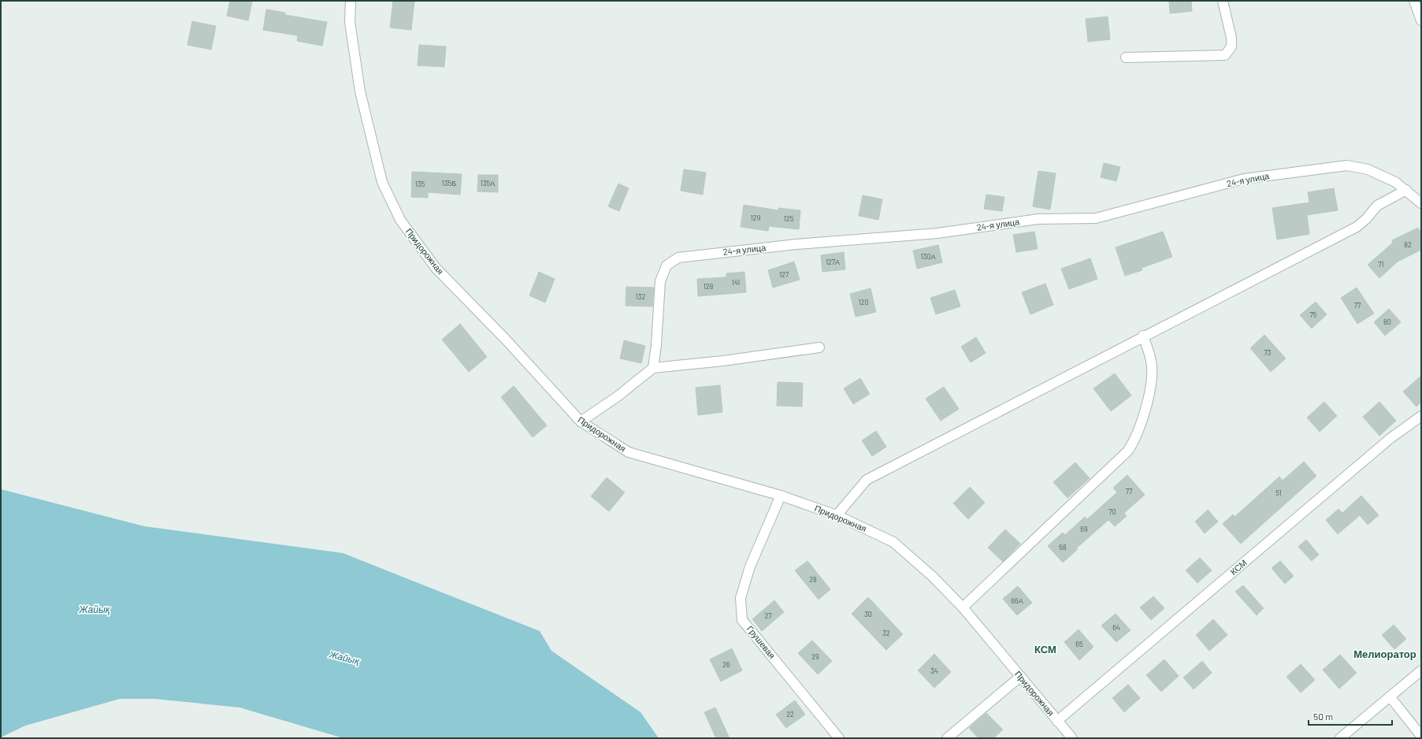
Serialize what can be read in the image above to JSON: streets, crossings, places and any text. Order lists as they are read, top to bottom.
{
  "streets": {
    "street": [
      "24-я улица",
      "Придорожная",
      "КСМ",
      "Грушевая"
    ]
  },
  "crossings": [
    ["Придорожная", "КСМ"],
    ["Придорожная", "Грушевая"]
  ],
  "districts": ["КСМ", "Мелиоратор"],
  "water": ["Жайық"],
  "house_numbers": [
    "135Б",
    "135А",
    "135",
    "129",
    "125",
    "82",
    "130А",
    "127А",
    "71",
    "127",
    "141",
    "128",
    "132",
    "120",
    "77",
    "75",
    "80",
    "73",
    "77",
    "51",
    "70",
    "69",
    "68",
    "28",
    "66А",
    "30",
    "27",
    "64",
    "32",
    "65",
    "29",
    "26",
    "34",
    "22"
  ],
  "scale_bar": "50 m"
}
